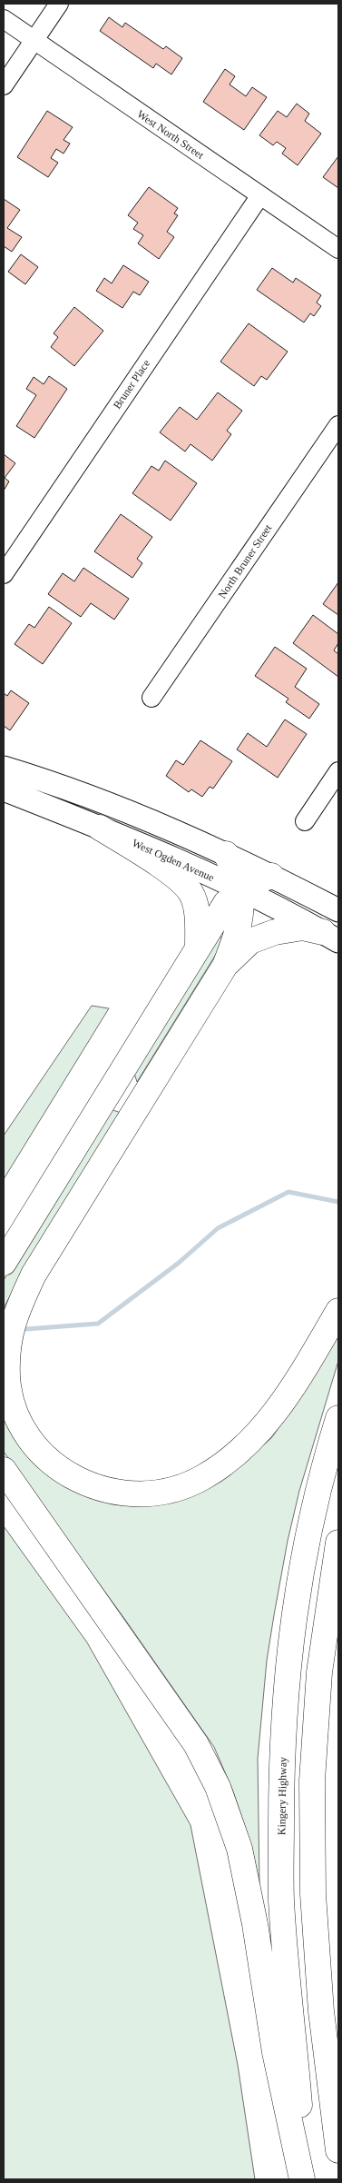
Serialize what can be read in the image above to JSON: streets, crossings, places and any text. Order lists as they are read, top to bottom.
{
  "streets": {
    "highway": ["Kingery Highway"],
    "main road": ["West Ogden Avenue"],
    "street": ["West North Street", "Bruner Place", "North Bruner Street"]
  },
  "crossings": [
    ["West North Street", "Bruner Place"]
  ]
}
